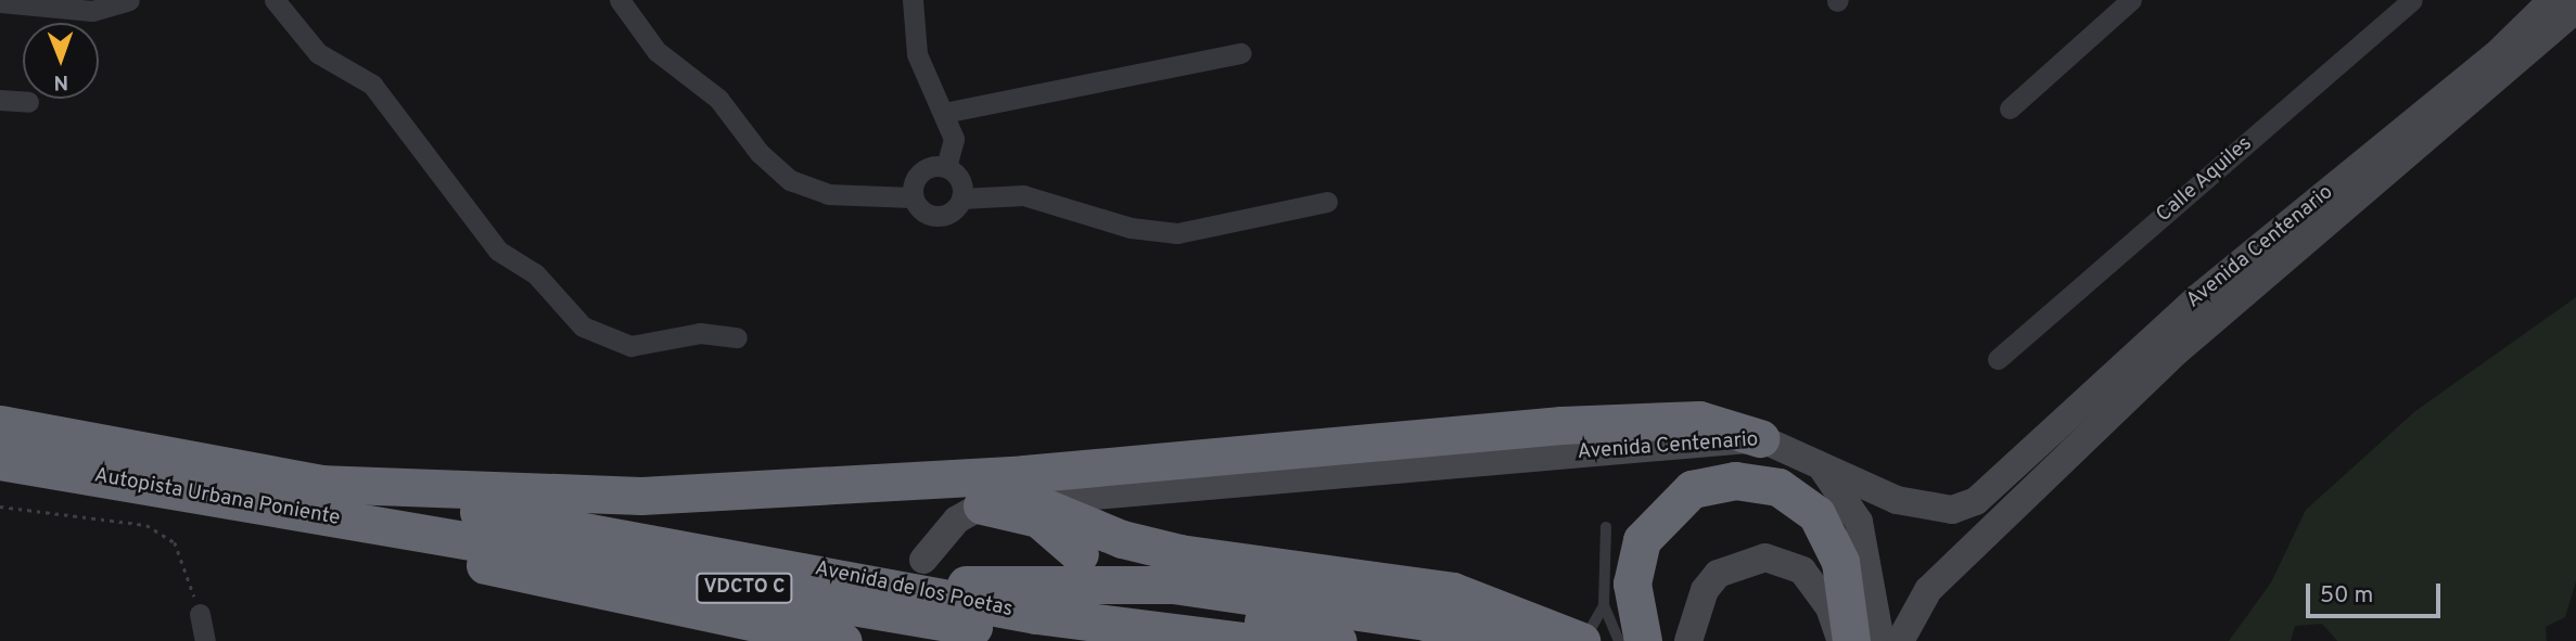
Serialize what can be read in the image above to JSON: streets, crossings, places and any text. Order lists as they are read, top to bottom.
{
  "streets": {
    "highway": ["Autopista Urbana Poniente", "VDCTO C", "Avenida de los Poetas"],
    "main road": ["Avenida Centenario"],
    "street": ["Calle Aquiles"]
  },
  "crossings": [
    ["Autopista Urbana Poniente", "Avenida de los Poetas"]
  ],
  "scale_bar": "50 m",
  "north": "bottom"
}
